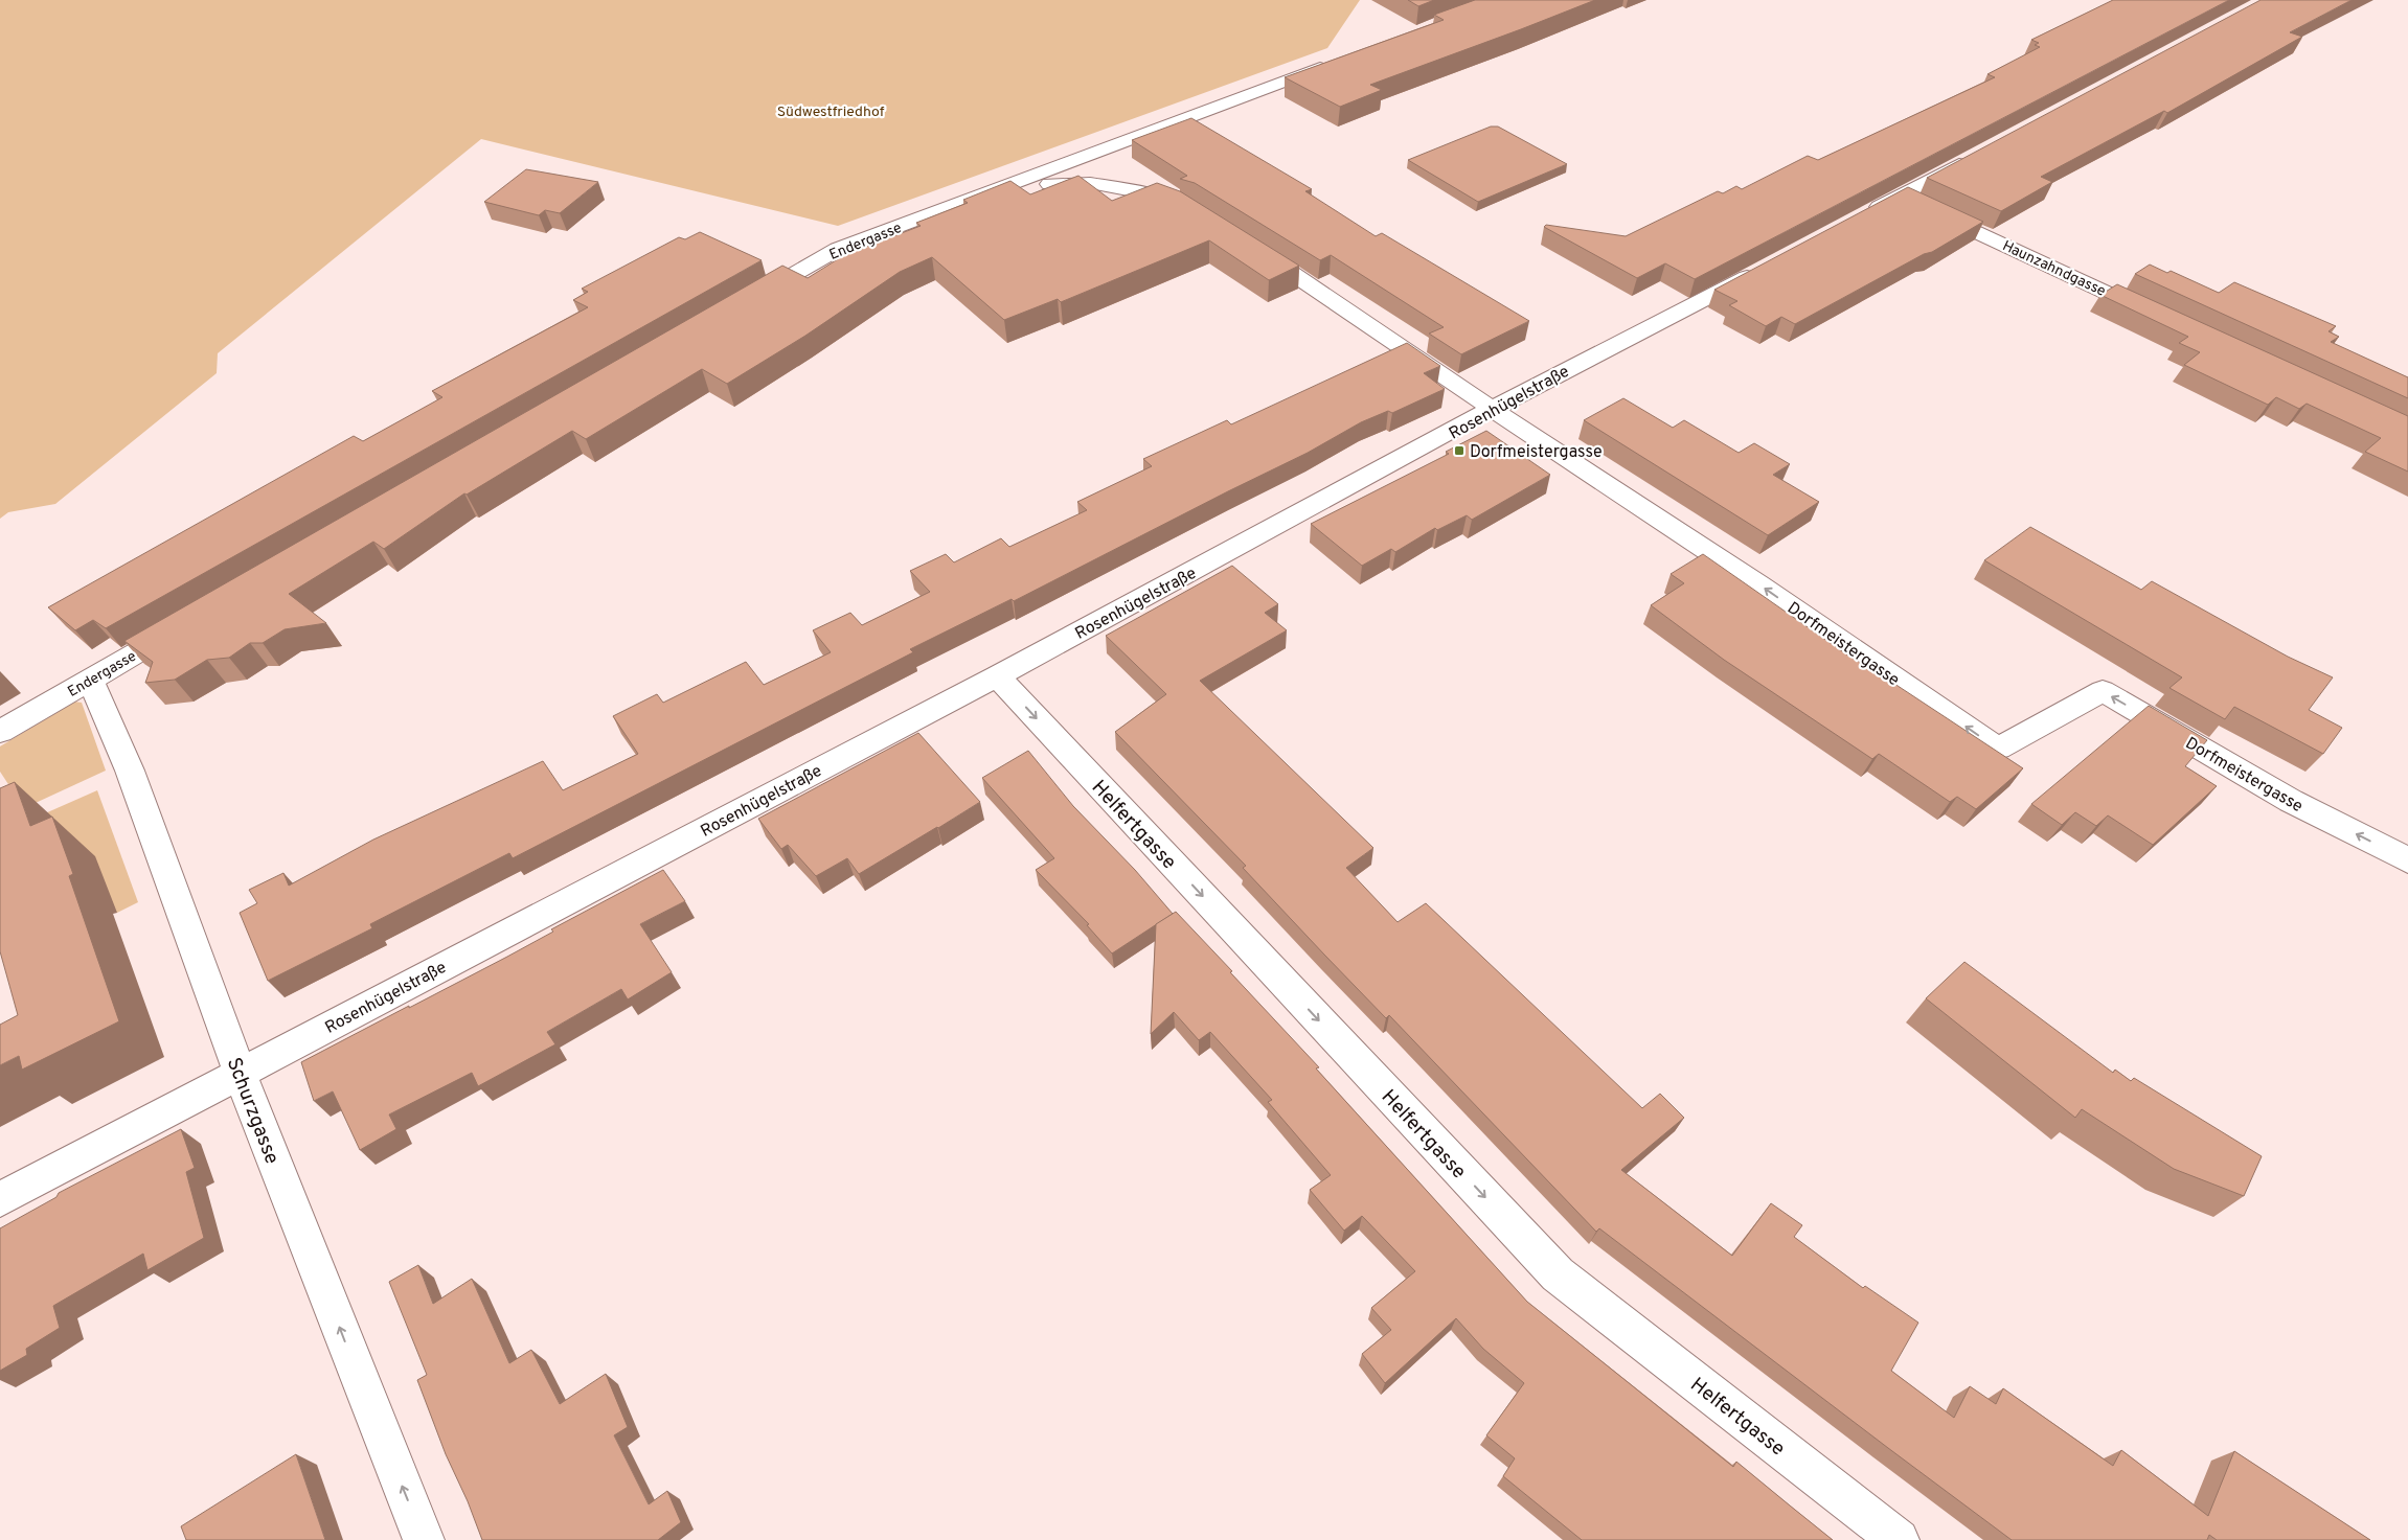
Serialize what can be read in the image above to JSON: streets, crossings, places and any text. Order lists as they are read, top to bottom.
{
  "streets": {
    "street": [
      "Endergasse",
      "Haunzahndgasse",
      "Rosenhügelstraße",
      "Dorfmeistergasse",
      "Helfertgasse",
      "Schurzgasse"
    ]
  },
  "crossings": [
    ["Endergasse", "Schurzgasse"],
    ["Rosenhügelstraße", "Dorfmeistergasse"],
    ["Rosenhügelstraße", "Helfertgasse"],
    ["Rosenhügelstraße", "Schurzgasse"]
  ],
  "one_way": ["Dorfmeistergasse", "Helfertgasse", "Schurzgasse"],
  "parks": ["Südwestfriedhof"],
  "places": {
    "transit": ["Dorfmeistergasse"]
  }
}
